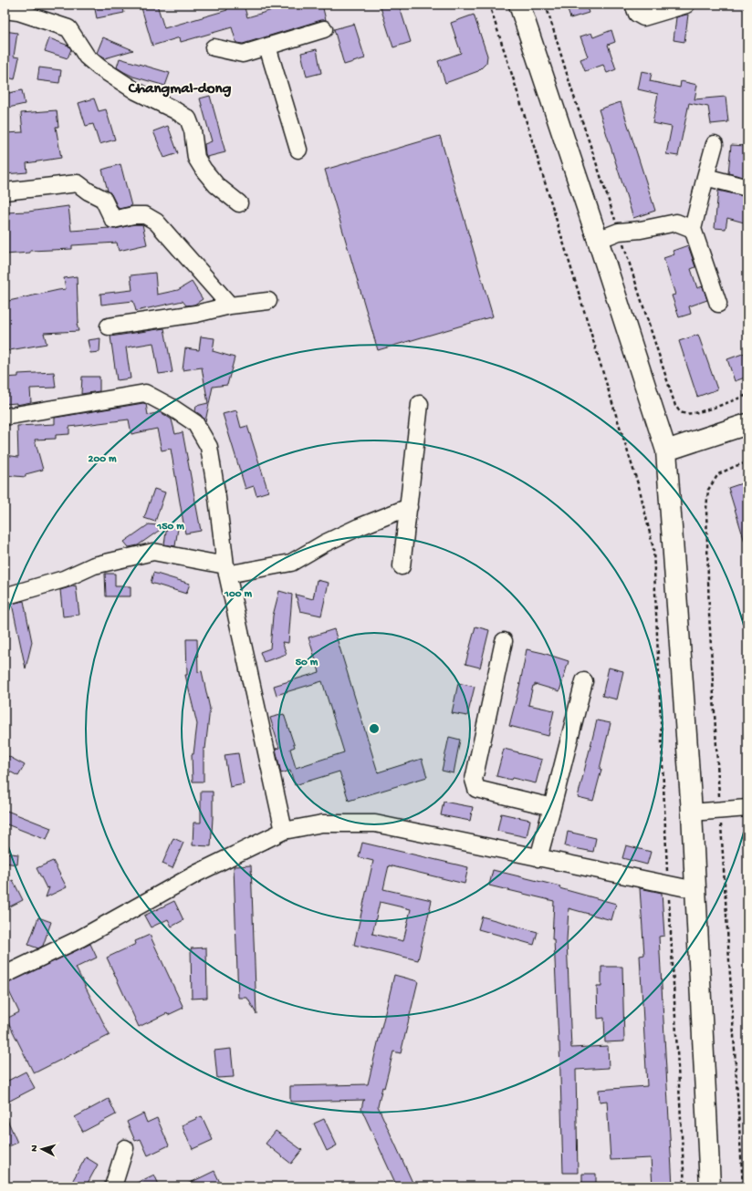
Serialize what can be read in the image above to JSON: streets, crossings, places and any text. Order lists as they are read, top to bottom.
{
  "districts": ["Changmal-dong"],
  "north": "left",
  "rings": [
    "200 m",
    "150 m",
    "100 m",
    "50 m"
  ]
}
